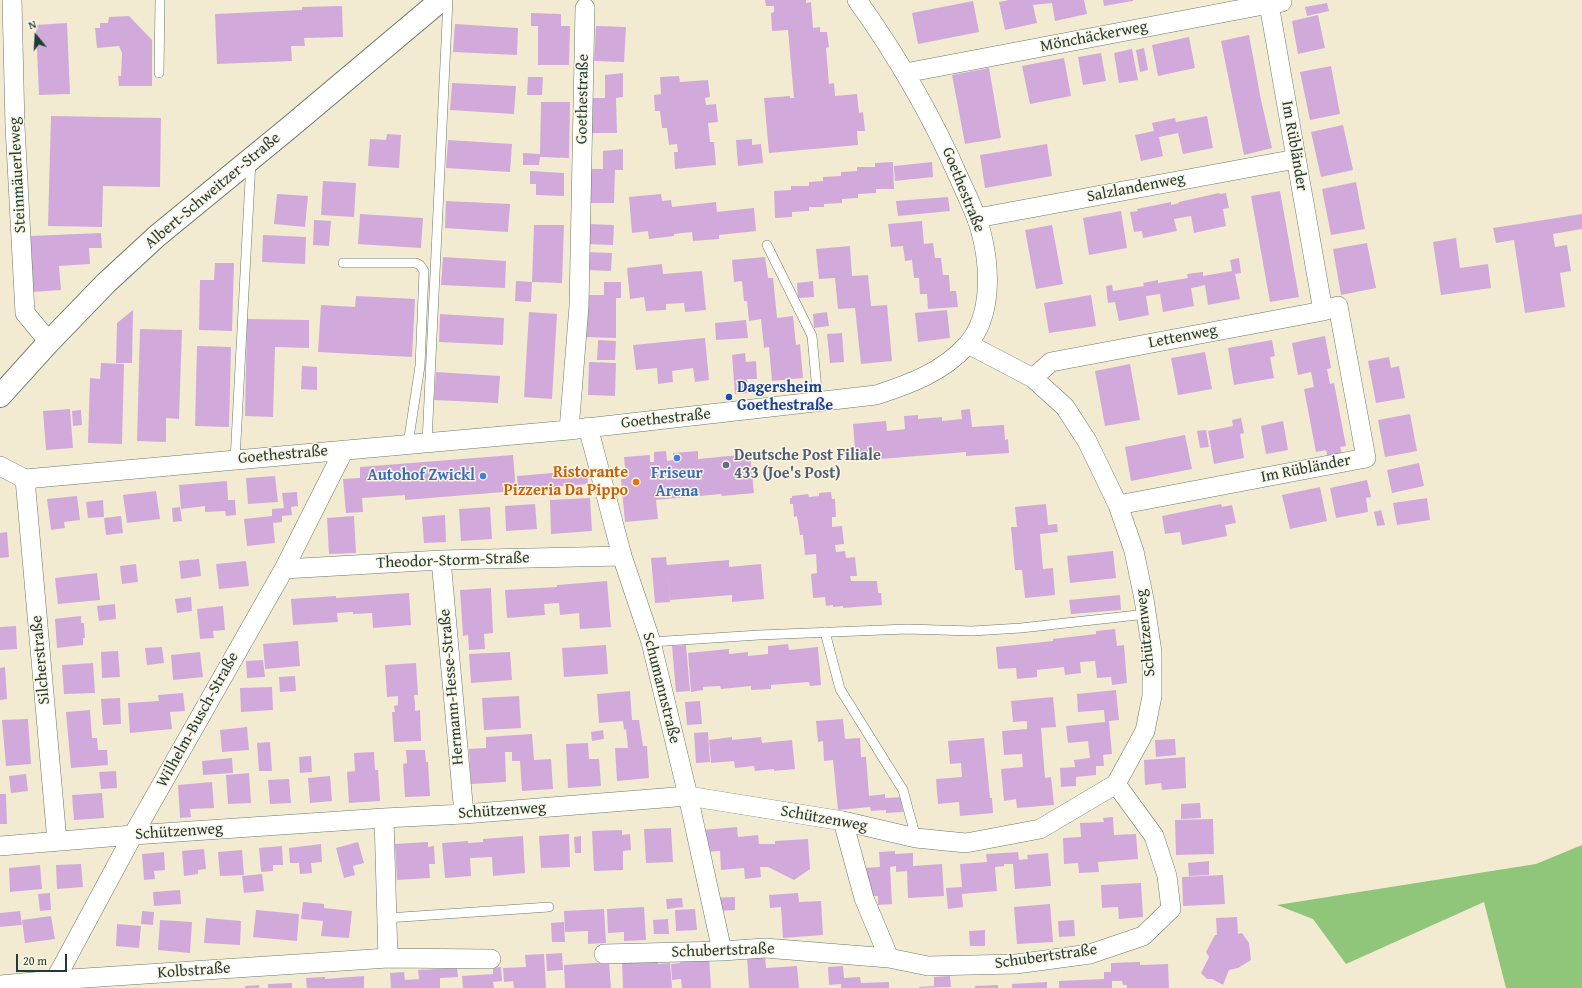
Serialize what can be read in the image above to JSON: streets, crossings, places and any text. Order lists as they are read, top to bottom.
{
  "streets": {
    "street": [
      "Mönchäckerweg",
      "Goethestraße",
      "Im Rübländer",
      "Steinmäuerleweg",
      "Salzlandenweg",
      "Albert-Schweitzer-Straße",
      "Lettenweg",
      "Theodor-Storm-Straße",
      "Schützenweg",
      "Silcherstraße",
      "Hermann-Hesse-Straße",
      "Schumannstraße",
      "Wilhelm-Busch-Straße",
      "Schubertstraße",
      "Kolbstraße"
    ]
  },
  "crossings": [
    ["Mönchäckerweg", "Goethestraße"],
    ["Mönchäckerweg", "Im Rübländer"],
    ["Goethestraße", "Salzlandenweg"],
    ["Goethestraße", "Schützenweg"],
    ["Goethestraße", "Silcherstraße"],
    ["Goethestraße", "Schumannstraße"],
    ["Goethestraße", "Wilhelm-Busch-Straße"],
    ["Im Rübländer", "Salzlandenweg"],
    ["Im Rübländer", "Lettenweg"],
    ["Im Rübländer", "Schützenweg"],
    ["Steinmäuerleweg", "Albert-Schweitzer-Straße"],
    ["Lettenweg", "Schützenweg"],
    ["Theodor-Storm-Straße", "Hermann-Hesse-Straße"],
    ["Theodor-Storm-Straße", "Schumannstraße"],
    ["Theodor-Storm-Straße", "Wilhelm-Busch-Straße"],
    ["Schützenweg", "Silcherstraße"],
    ["Schützenweg", "Hermann-Hesse-Straße"],
    ["Schützenweg", "Schumannstraße"],
    ["Schützenweg", "Wilhelm-Busch-Straße"],
    ["Schützenweg", "Schubertstraße"],
    ["Schumannstraße", "Schubertstraße"],
    ["Wilhelm-Busch-Straße", "Kolbstraße"]
  ],
  "places": [
    "Dagersheim Goethestraße",
    "Friseur Arena",
    "Deutsche Post Filiale 433 (Joe's Post)",
    "Autohof Zwickl",
    "Ristorante Pizzeria Da Pippo"
  ],
  "scale_bar": "20 m",
  "north": "top"
}
